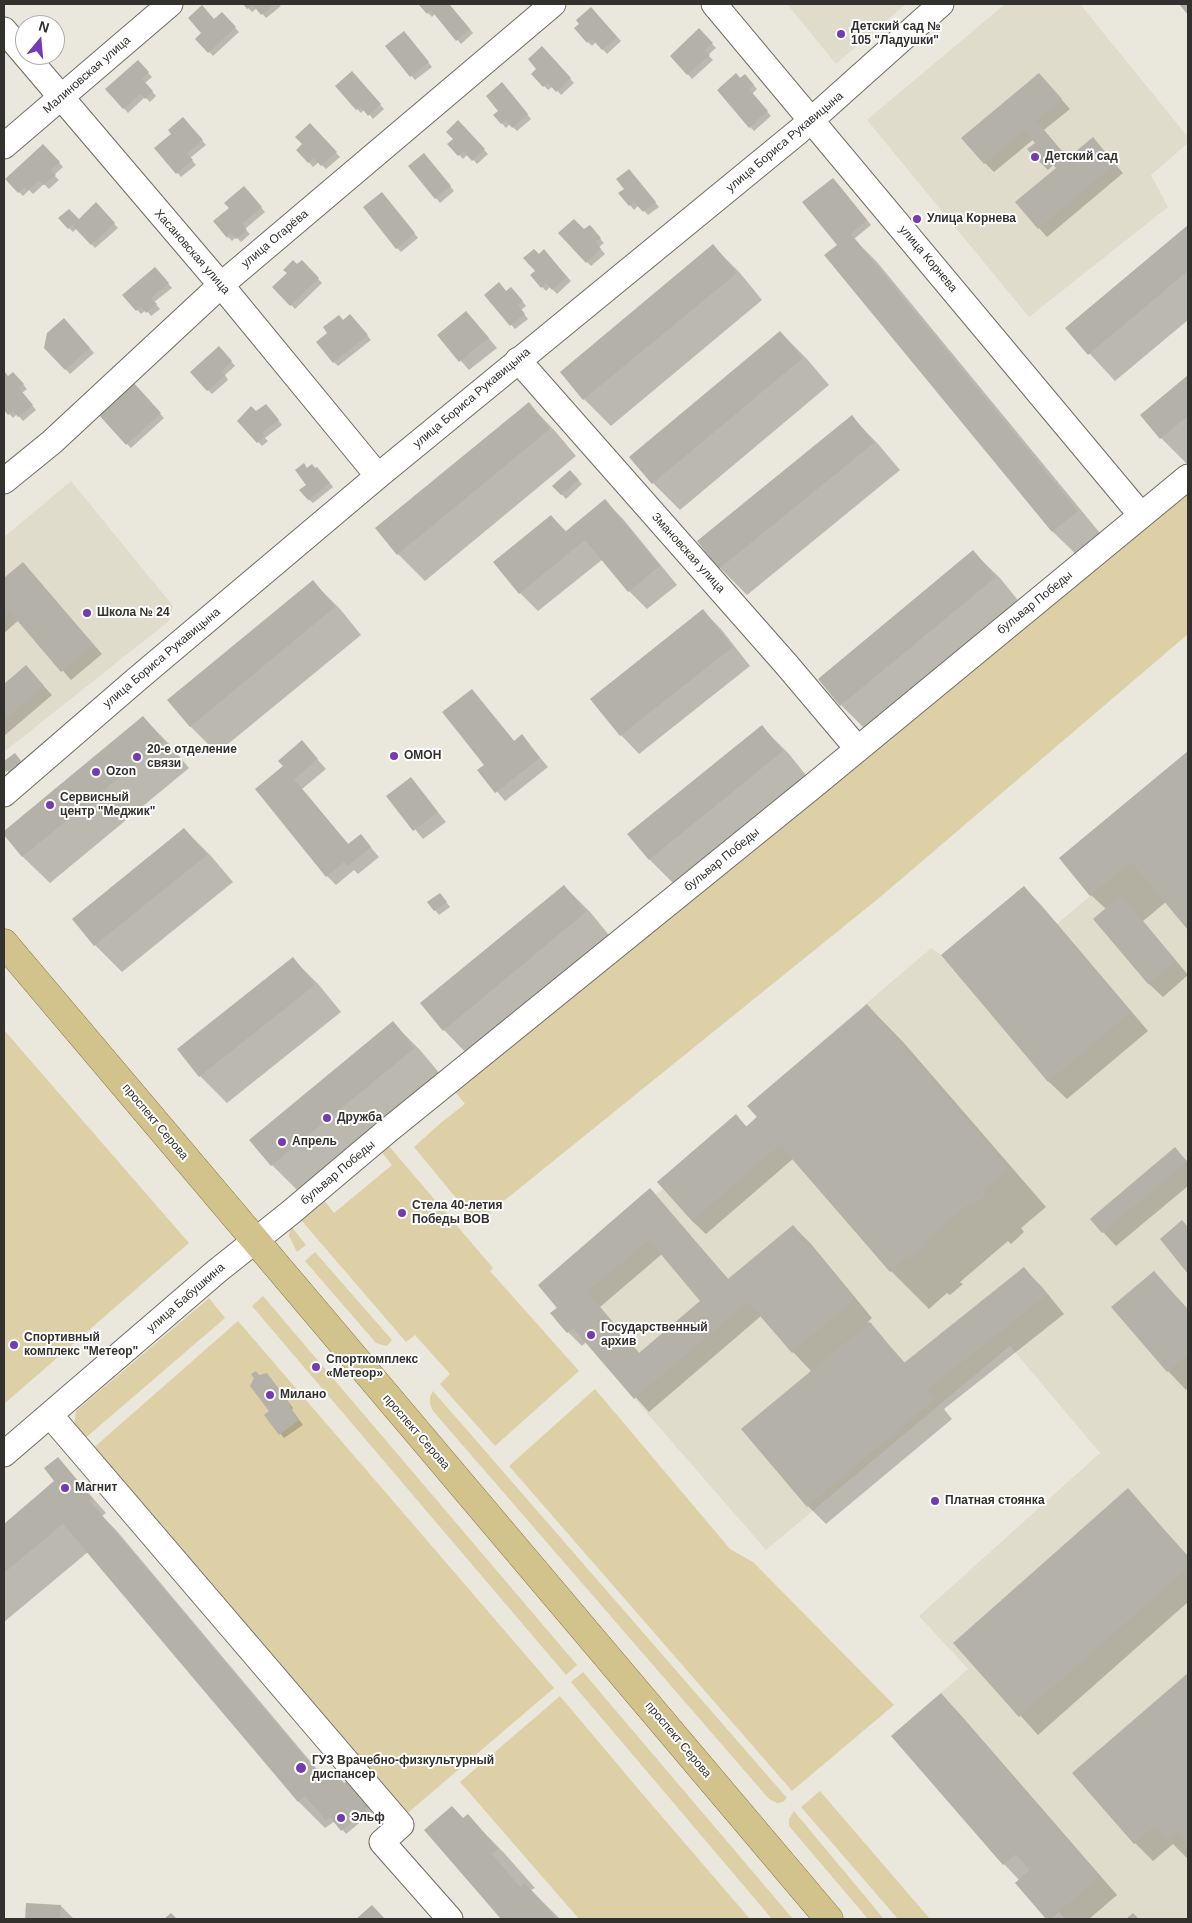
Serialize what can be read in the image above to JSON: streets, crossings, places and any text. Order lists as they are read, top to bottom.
{
  "streets": {
    "main road": ["проспект Серова"],
    "street": [
      "Малиновская улица",
      "улица Бориса Рукавицына",
      "улица Огарёва",
      "Хасановская улица",
      "улица Корнева",
      "Змановская улица",
      "бульвар Победы",
      "улица Бабушкина"
    ]
  },
  "crossings": [
    ["Малиновская улица", "Хасановская улица"],
    ["улица Бориса Рукавицына", "Хасановская улица"],
    ["улица Бориса Рукавицына", "улица Корнева"],
    ["улица Бориса Рукавицына", "Змановская улица"],
    ["улица Огарёва", "Хасановская улица"],
    ["улица Корнева", "бульвар Победы"],
    ["Змановская улица", "бульвар Победы"],
    ["бульвар Победы", "проспект Серова"],
    ["бульвар Победы", "улица Бабушкина"],
    ["проспект Серова", "улица Бабушкина"]
  ],
  "places": [
    "Детский сад № 105 \"Ладушки\"",
    "Детский сад",
    "Улица Корнева",
    "Школа № 24",
    "ОМОН",
    "20-е отделение связи",
    "Ozon",
    "Сервисный центр \"Меджик\"",
    "Дружба",
    "Апрель",
    "Стела 40-летия Победы ВОВ",
    "Государственный архив",
    "Спортивный комплекс \"Метеор\"",
    "Спорткомплекс «Метеор»",
    "Милано",
    "Магнит",
    "Платная стоянка",
    "ГУЗ Врачебно-физкультурный диспансер",
    "Эльф"
  ],
  "north": "top"
}
